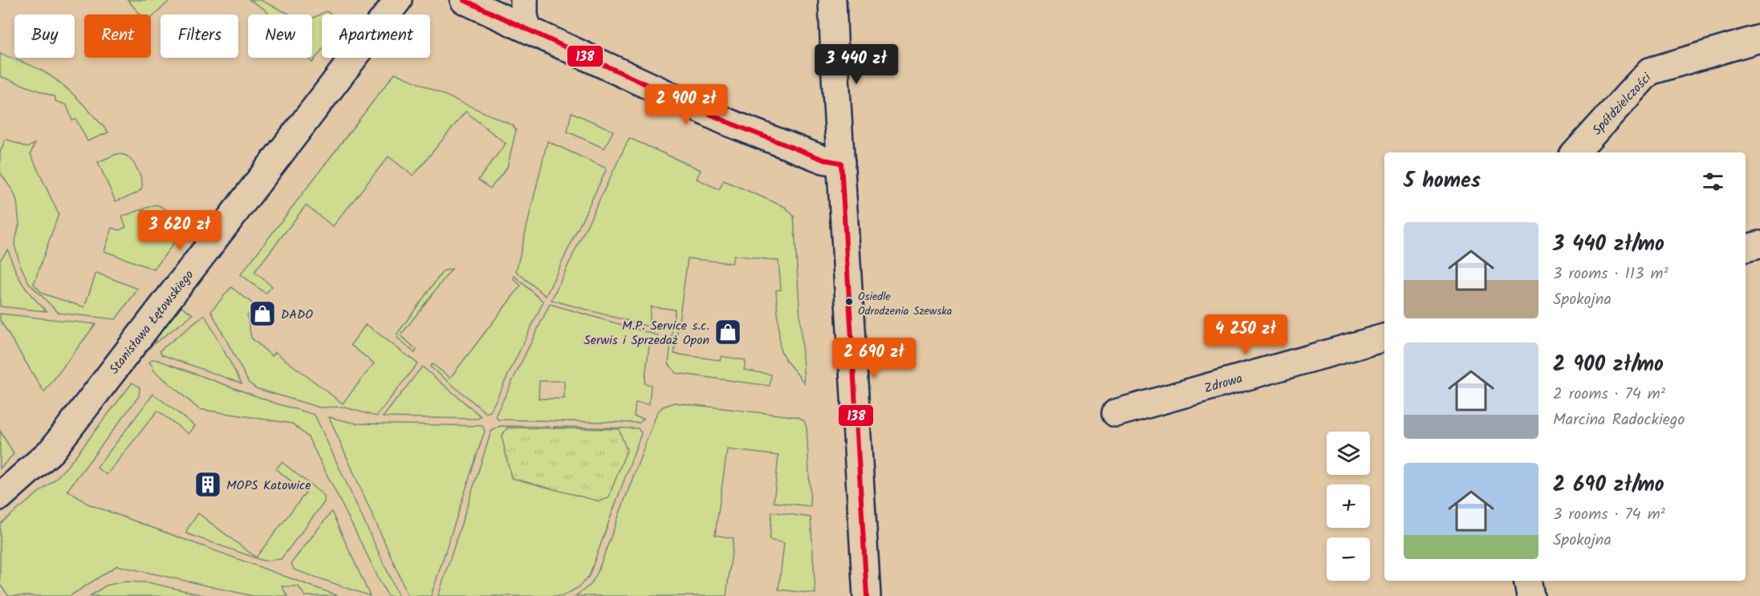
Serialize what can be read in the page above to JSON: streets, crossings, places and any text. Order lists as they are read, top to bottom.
{
  "streets": {
    "street": ["Spółdzielczości", "Stanisława Łętowskiego", "Zdrowa"]
  },
  "places": {
    "other": ["Osiedle Odrodzenia Szewska"],
    "shop": ["DADO", "M.P. Service s.c. Serwis i Sprzedaż Opon"],
    "building": ["MOPS Katowice"]
  },
  "lines": ["transit line 138"],
  "page": {
    "chip": [
      "Buy",
      "Rent",
      "Filters",
      "New",
      "Apartment"
    ],
    "price": [
      "3 440 zł",
      "2 900 zł",
      "3 620 zł",
      "4 250 zł",
      "2 690 zł"
    ],
    "heading": "5 homes",
    "list": [
      {
        "name": "3 440 zł/mo",
        "note": "3 rooms · 113 m² · Spokojna"
      },
      {
        "name": "2 900 zł/mo",
        "note": "2 rooms · 74 m² · Marcina Radockiego"
      },
      {
        "name": "2 690 zł/mo",
        "note": "3 rooms · 74 m² · Spokojna"
      }
    ],
    "map_buttons": ["+", "−"]
  }
}
